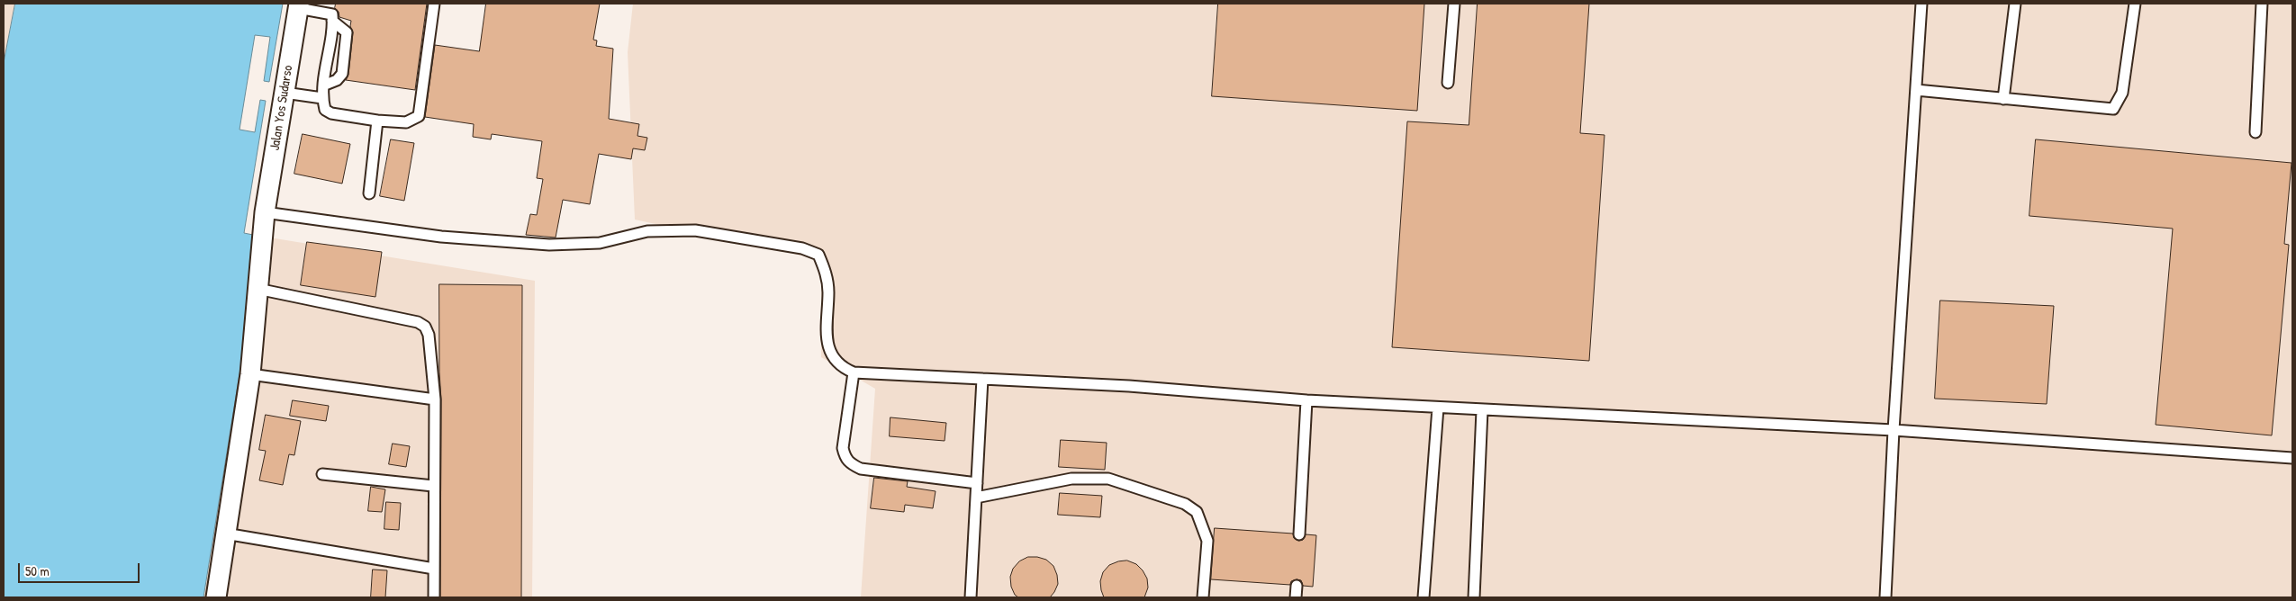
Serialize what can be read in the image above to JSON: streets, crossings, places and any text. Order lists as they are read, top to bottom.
{
  "streets": {
    "street": ["Jalan Yos Sudarso"]
  },
  "scale_bar": "50 m"
}
